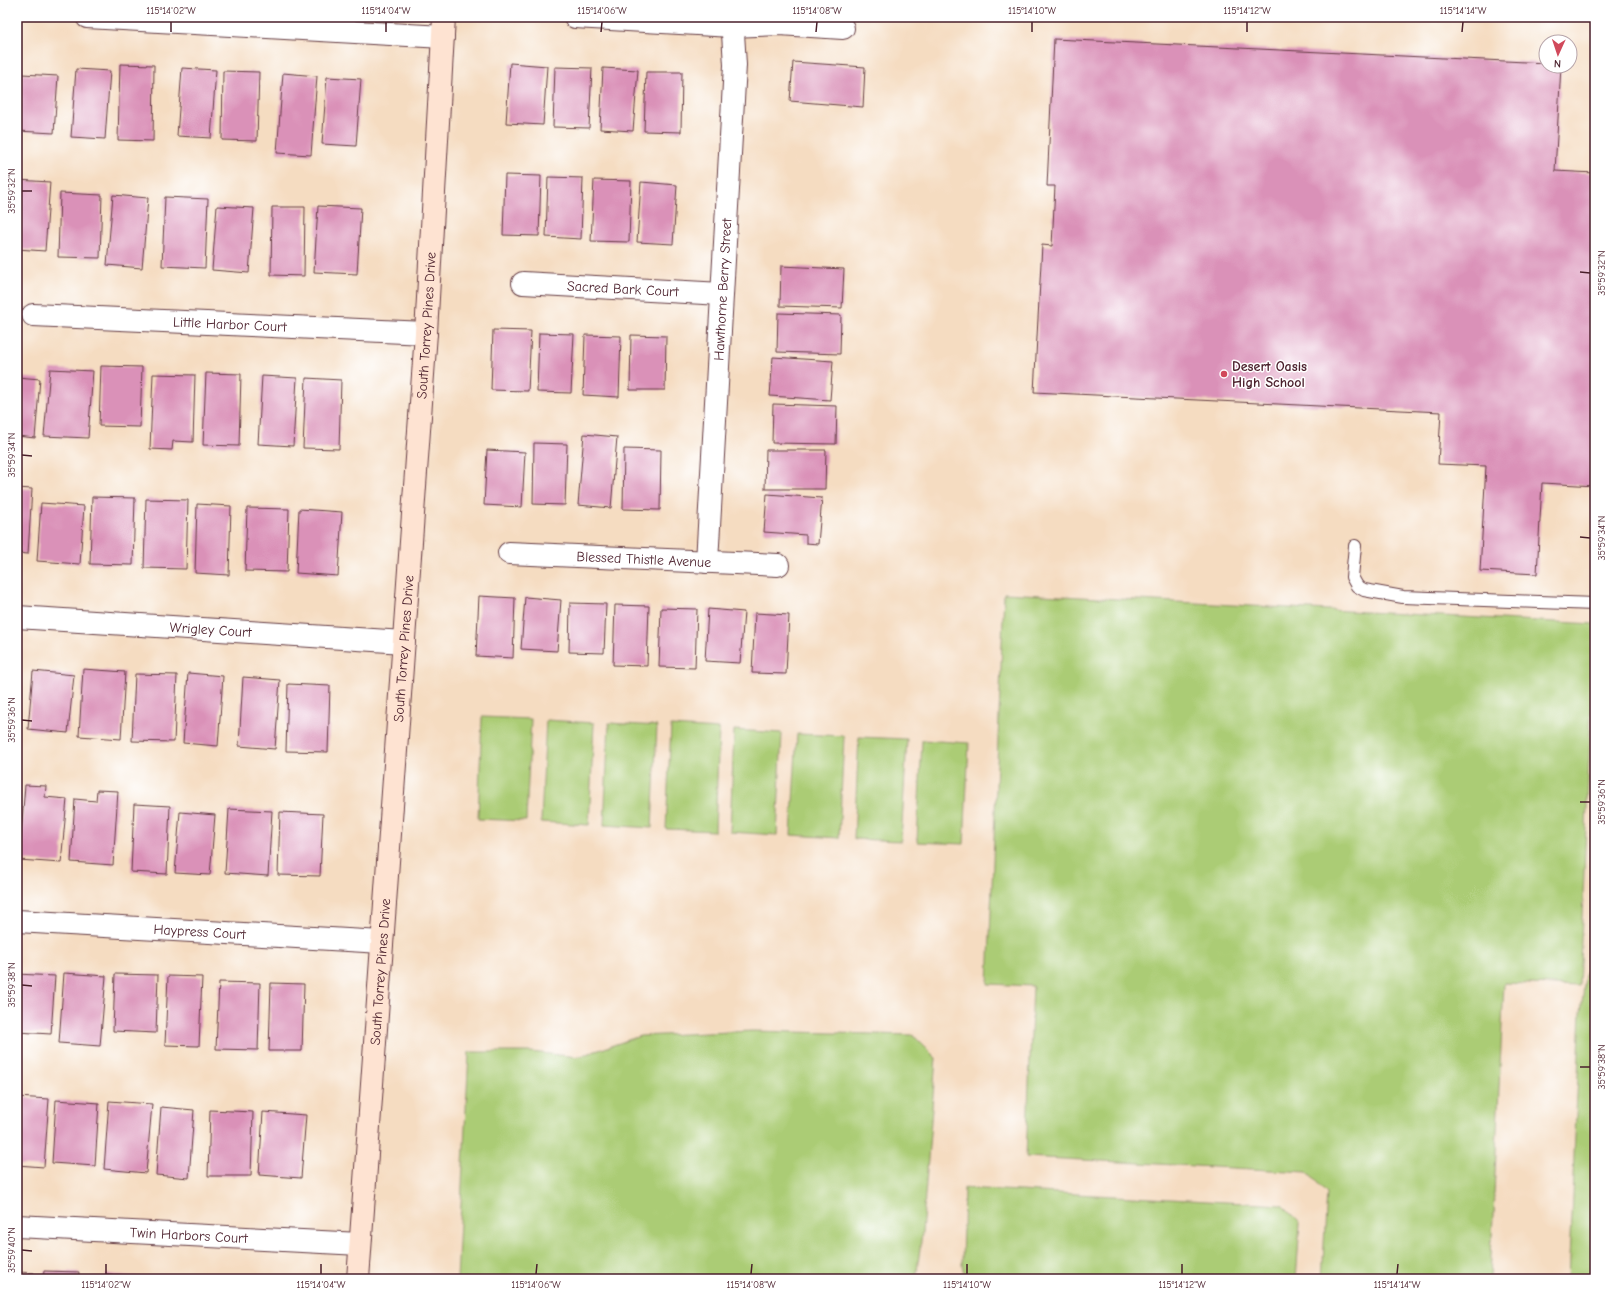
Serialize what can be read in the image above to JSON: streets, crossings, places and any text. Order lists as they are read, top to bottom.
{
  "streets": {
    "street": [
      "Sacred Bark Court",
      "Hawthorne Berry Street",
      "Little Harbor Court",
      "South Torrey Pines Drive",
      "Blessed Thistle Avenue",
      "Wrigley Court",
      "Haypress Court",
      "Twin Harbors Court"
    ]
  },
  "crossings": [
    ["Sacred Bark Court", "Hawthorne Berry Street"],
    ["Hawthorne Berry Street", "Blessed Thistle Avenue"],
    ["Little Harbor Court", "South Torrey Pines Drive"],
    ["South Torrey Pines Drive", "Wrigley Court"],
    ["South Torrey Pines Drive", "Haypress Court"],
    ["South Torrey Pines Drive", "Twin Harbors Court"]
  ],
  "places": ["Desert Oasis High School"],
  "north": "bottom",
  "coordinates": [
    "115°14'02\"W",
    "115°14'04\"W",
    "115°14'06\"W",
    "115°14'08\"W",
    "115°14'10\"W",
    "115°14'12\"W",
    "115°14'14\"W",
    "35°59'32\"N",
    "35°59'34\"N",
    "35°59'36\"N",
    "35°59'38\"N",
    "35°59'40\"N"
  ]
}
